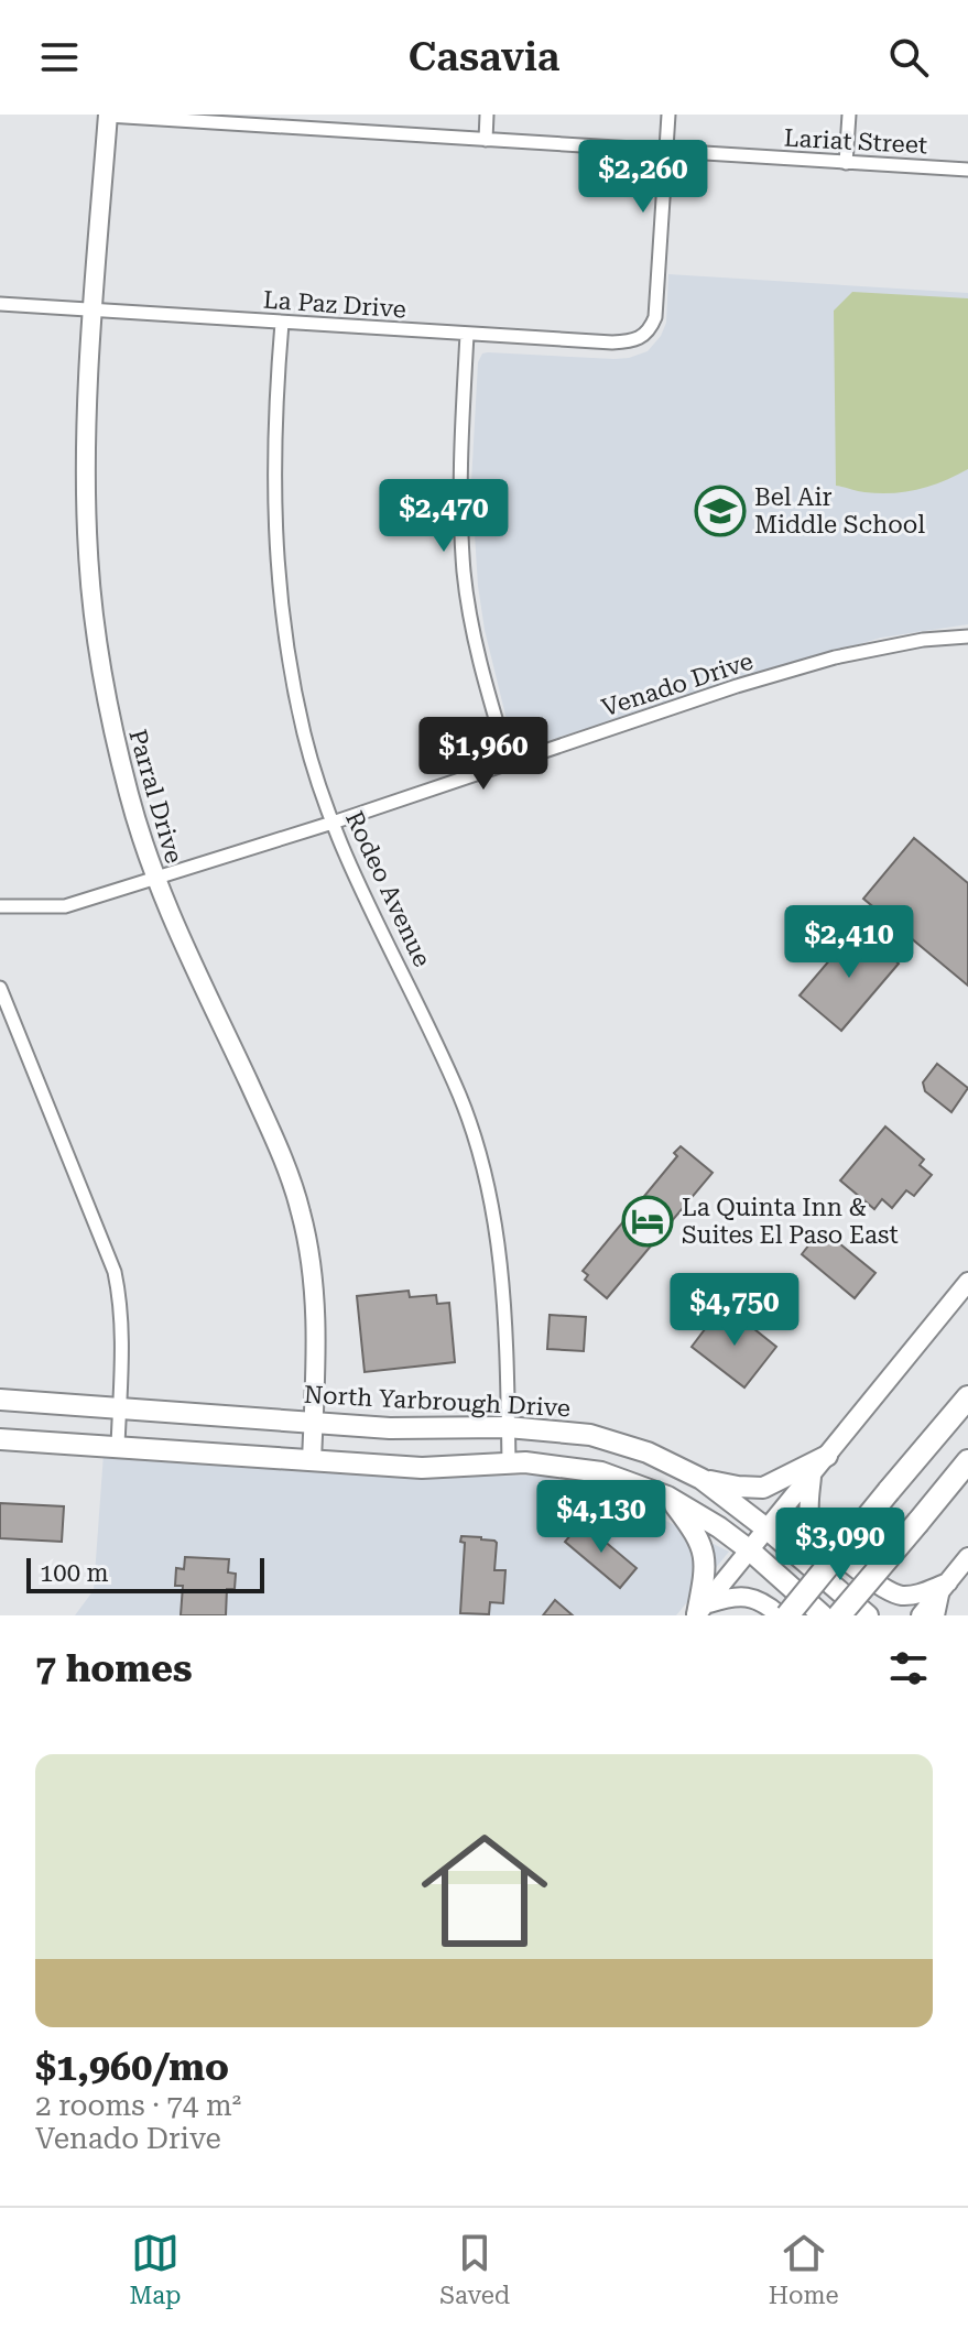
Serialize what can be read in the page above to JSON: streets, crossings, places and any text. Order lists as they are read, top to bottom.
{
  "streets": {
    "main road": ["North Yarbrough Drive"],
    "street": [
      "Lariat Street",
      "La Paz Drive",
      "Venado Drive",
      "Parral Drive",
      "Rodeo Avenue"
    ]
  },
  "crossings": [
    ["Lariat Street", "La Paz Drive"],
    ["Lariat Street", "Parral Drive"],
    ["La Paz Drive", "Parral Drive"],
    ["La Paz Drive", "Rodeo Avenue"],
    ["Venado Drive", "Parral Drive"],
    ["Venado Drive", "Rodeo Avenue"],
    ["Parral Drive", "North Yarbrough Drive"],
    ["Rodeo Avenue", "North Yarbrough Drive"]
  ],
  "places": {
    "school or university": ["Bel Air Middle School"],
    "hotel": ["La Quinta Inn & Suites El Paso East"]
  },
  "scale_bar": "100 m",
  "page": {
    "header": "Casavia",
    "price": [
      "$2,260",
      "$2,470",
      "$1,960",
      "$2,410",
      "$4,750",
      "$4,130",
      "$3,090"
    ],
    "scale": "100 m",
    "heading": "7 homes",
    "list": [
      {
        "name": "$1,960/mo",
        "note": "2 rooms · 74 m² · Venado Drive"
      }
    ],
    "tabs": ["Map", "Saved", "Home"]
  }
}
